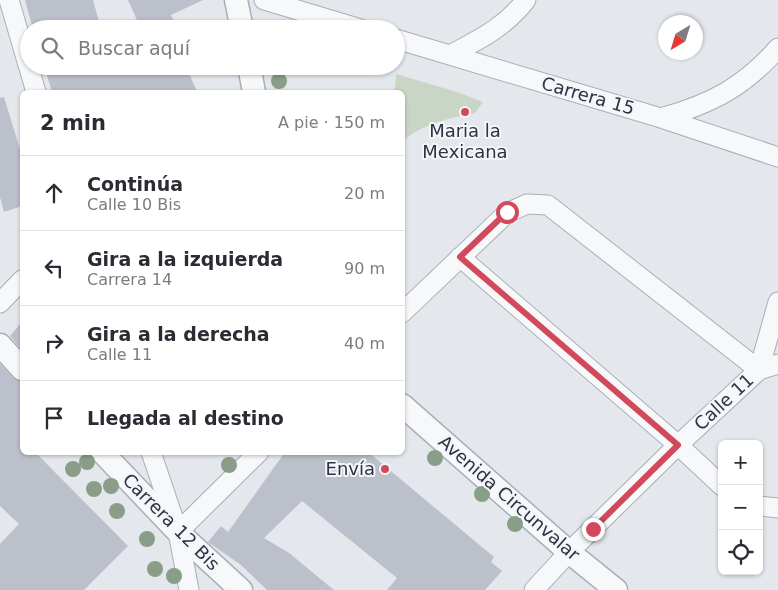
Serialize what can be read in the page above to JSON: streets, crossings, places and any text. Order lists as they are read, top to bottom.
{
  "streets": {
    "street": [
      "Carrera 15",
      "Calle 11",
      "Avenida Circunvalar",
      "Carrera 12 Bis"
    ]
  },
  "crossings": [
    ["Calle 11", "Avenida Circunvalar"]
  ],
  "places": ["Maria la Mexicana", "Envía"],
  "north": "bottom left",
  "page": {
    "search": "Buscar aquí",
    "heading": ["2 min", "A pie · 150 m"],
    "list": [
      ["Continúa", "Calle 10 Bis", "20 m"],
      ["Gira a la izquierda", "Carrera 14", "90 m"],
      ["Gira a la derecha", "Calle 11", "40 m"],
      "Llegada al destino"
    ],
    "map_buttons": ["+", "−"]
  }
}
